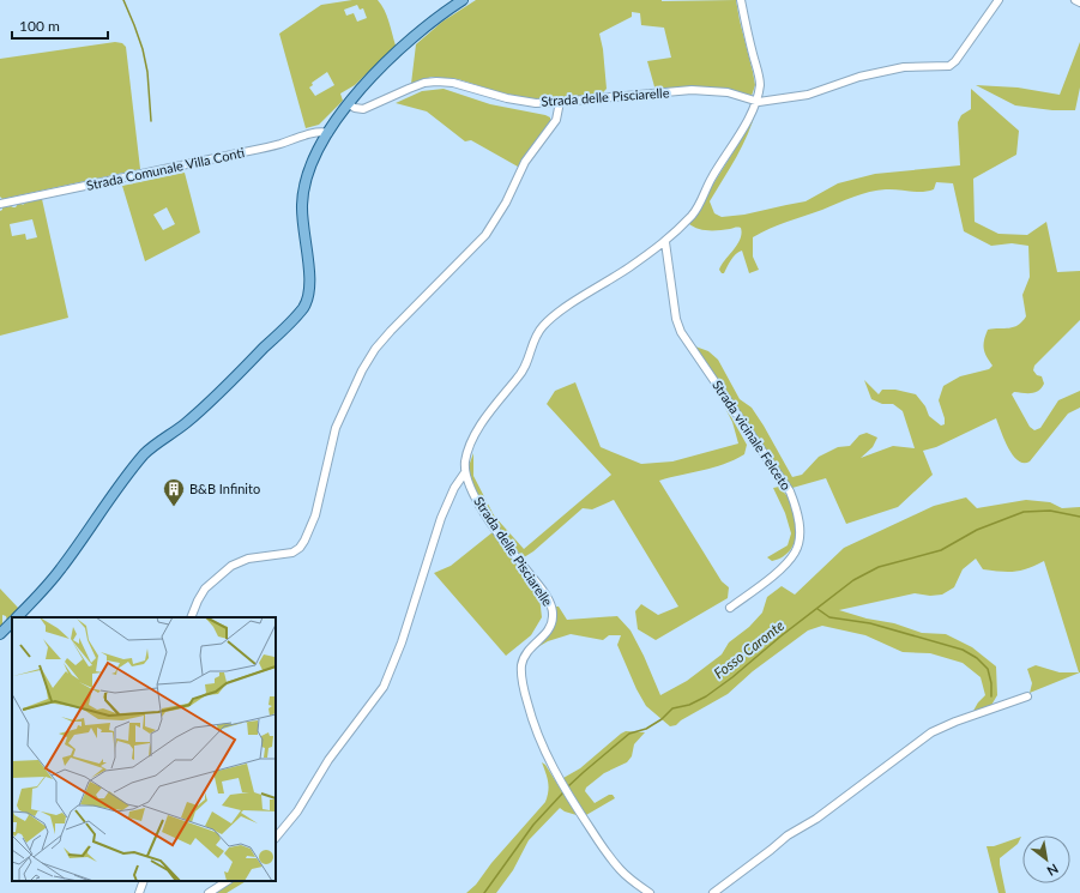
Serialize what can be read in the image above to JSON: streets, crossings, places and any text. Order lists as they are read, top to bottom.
{
  "streets": {
    "street": ["Strada delle Pisciarelle", "Strada Comunale Villa Conti", "Strada vicinale Felceto"]
  },
  "crossings": [
    ["Strada delle Pisciarelle", "Strada vicinale Felceto"]
  ],
  "water": ["Fosso Caronte"],
  "places": {
    "building": ["B&B Infinito"]
  },
  "scale_bar": "100 m",
  "north": "bottom right"
}
